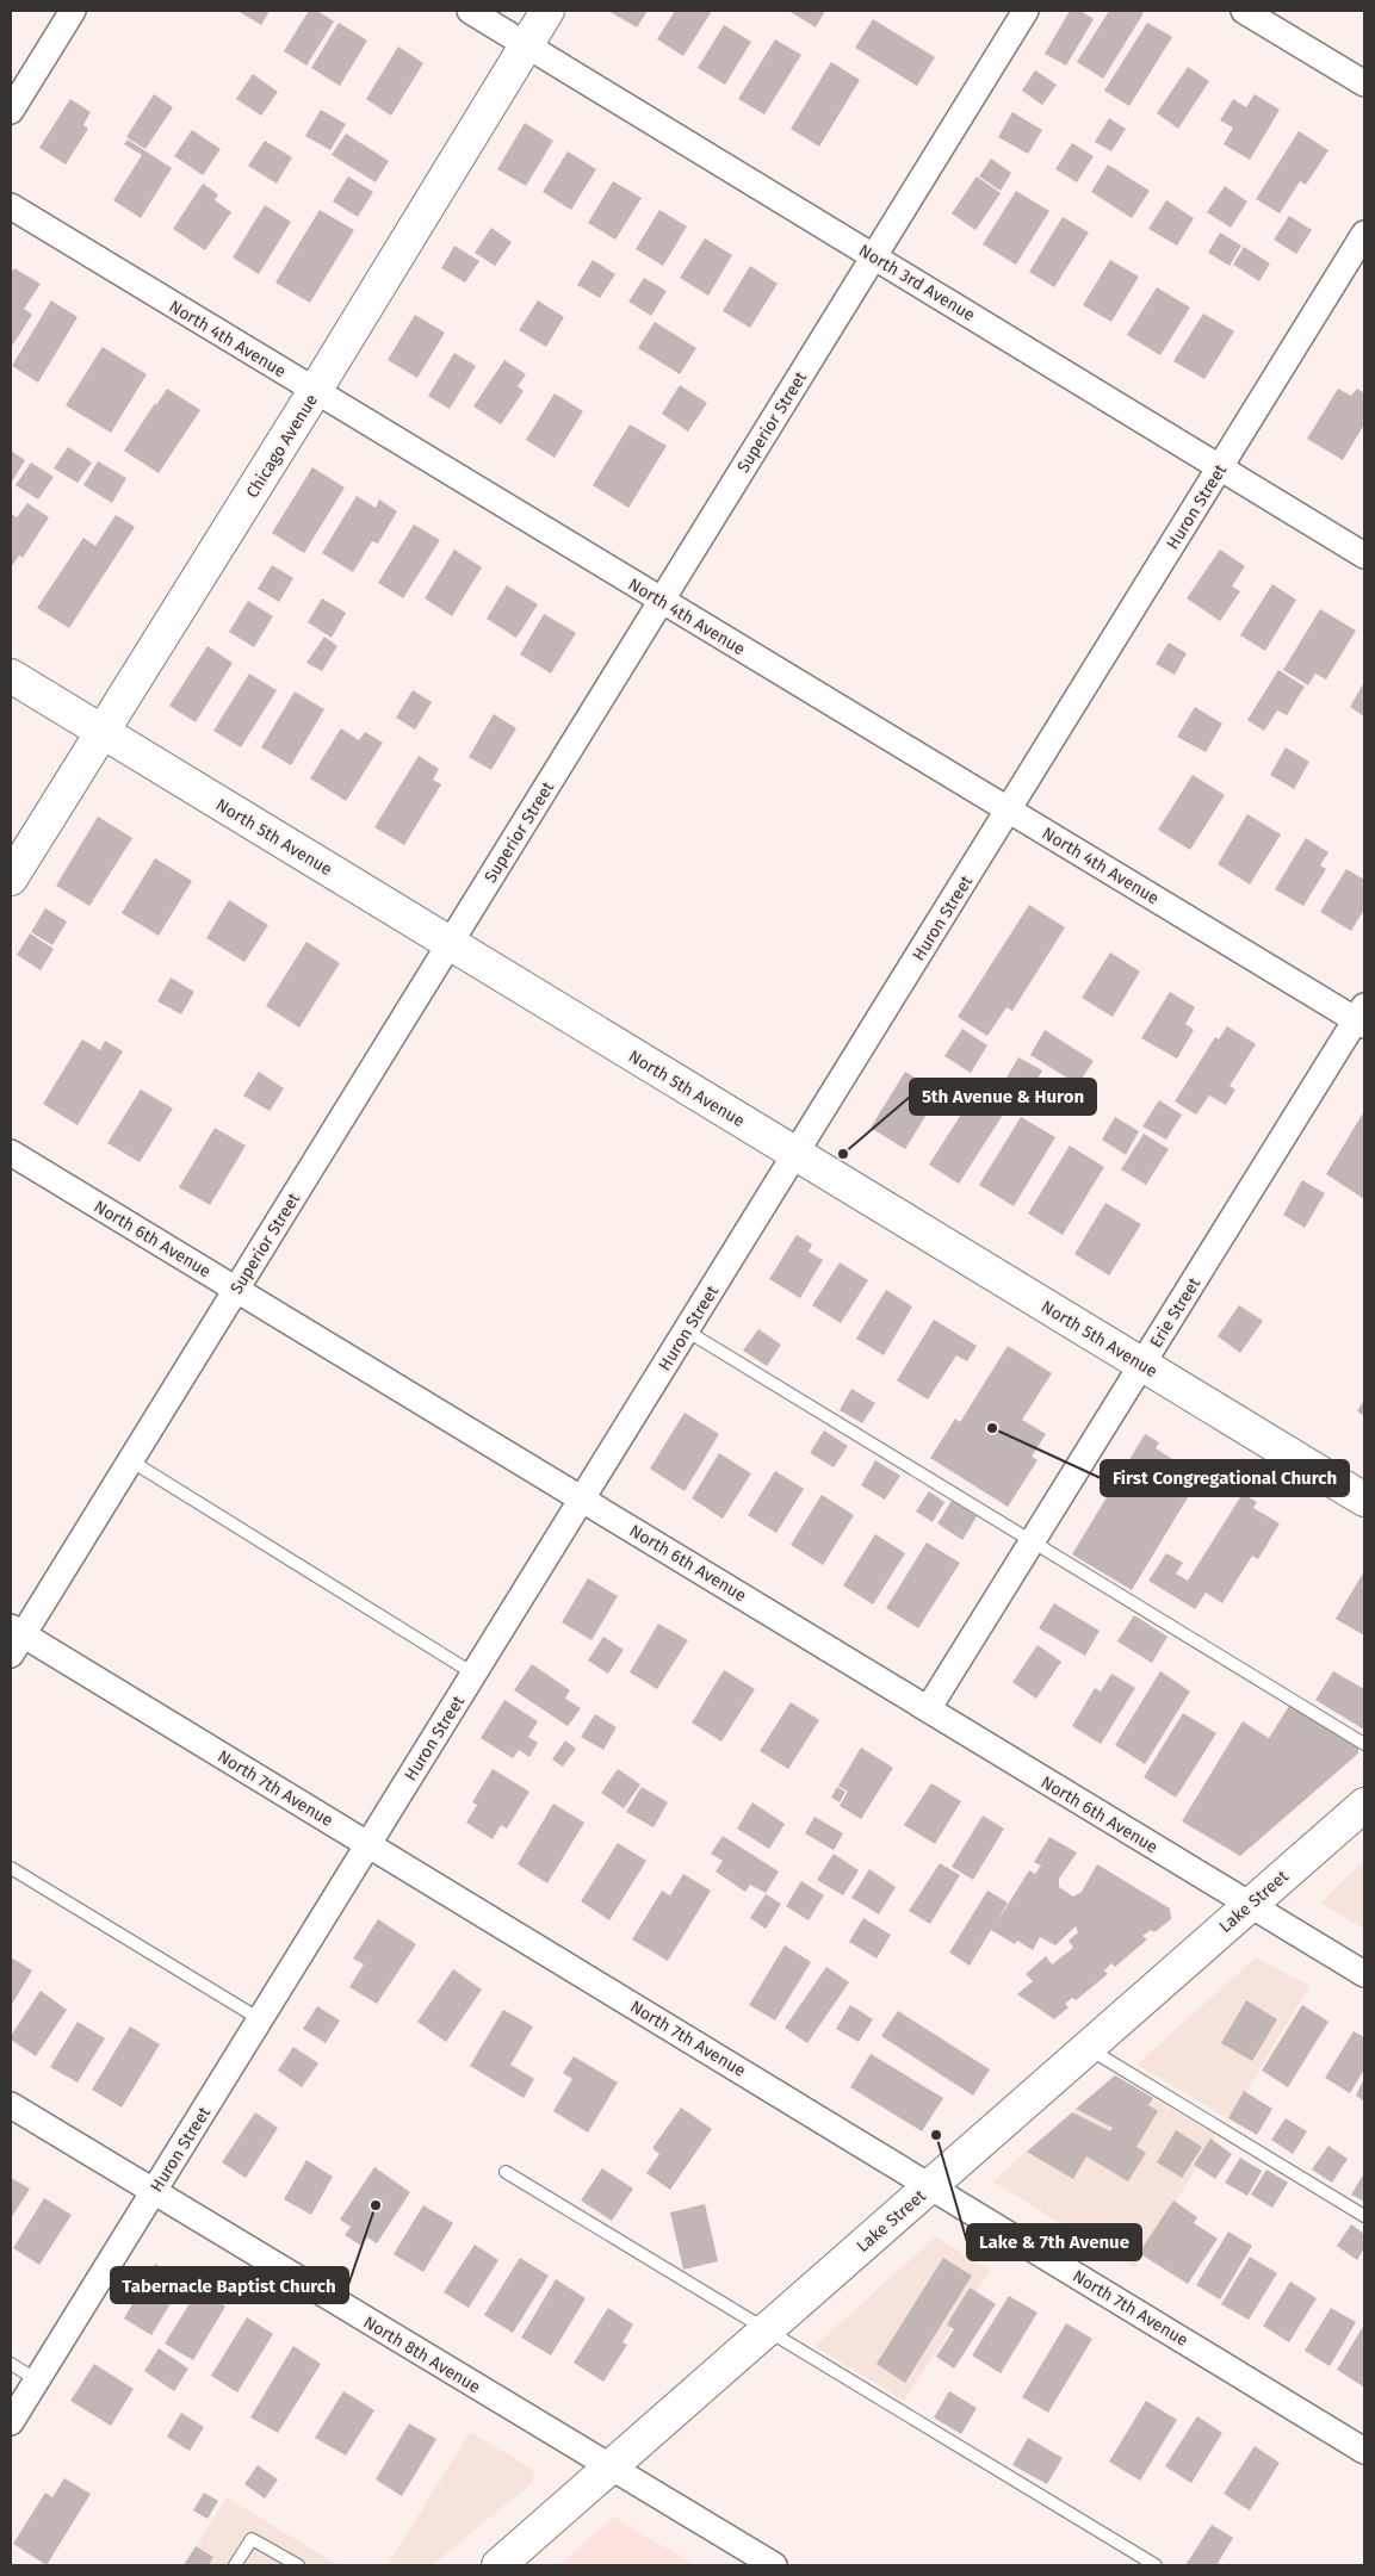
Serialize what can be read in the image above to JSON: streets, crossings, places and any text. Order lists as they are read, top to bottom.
{
  "streets": {
    "main road": ["Chicago Avenue", "North 5th Avenue", "Lake Street"],
    "street": [
      "North 3rd Avenue",
      "North 4th Avenue",
      "Superior Street",
      "Huron Street",
      "North 6th Avenue",
      "Erie Street",
      "North 7th Avenue",
      "North 8th Avenue"
    ]
  },
  "crossings": [
    ["North 3rd Avenue", "Superior Street"],
    ["North 3rd Avenue", "Chicago Avenue"],
    ["North 3rd Avenue", "Huron Street"],
    ["North 4th Avenue", "Superior Street"],
    ["North 4th Avenue", "Chicago Avenue"],
    ["North 4th Avenue", "Huron Street"],
    ["North 4th Avenue", "Erie Street"],
    ["Superior Street", "North 5th Avenue"],
    ["Superior Street", "North 6th Avenue"],
    ["Superior Street", "North 7th Avenue"],
    ["Chicago Avenue", "North 5th Avenue"],
    ["Huron Street", "North 5th Avenue"],
    ["Huron Street", "North 6th Avenue"],
    ["Huron Street", "North 7th Avenue"],
    ["Huron Street", "North 8th Avenue"],
    ["North 5th Avenue", "Erie Street"],
    ["North 6th Avenue", "Erie Street"],
    ["North 6th Avenue", "Lake Street"],
    ["North 7th Avenue", "Lake Street"],
    ["Lake Street", "North 8th Avenue"]
  ],
  "places": [
    "5th Avenue & Huron",
    "First Congregational Church",
    "Lake & 7th Avenue",
    "Tabernacle Baptist Church"
  ]
}
